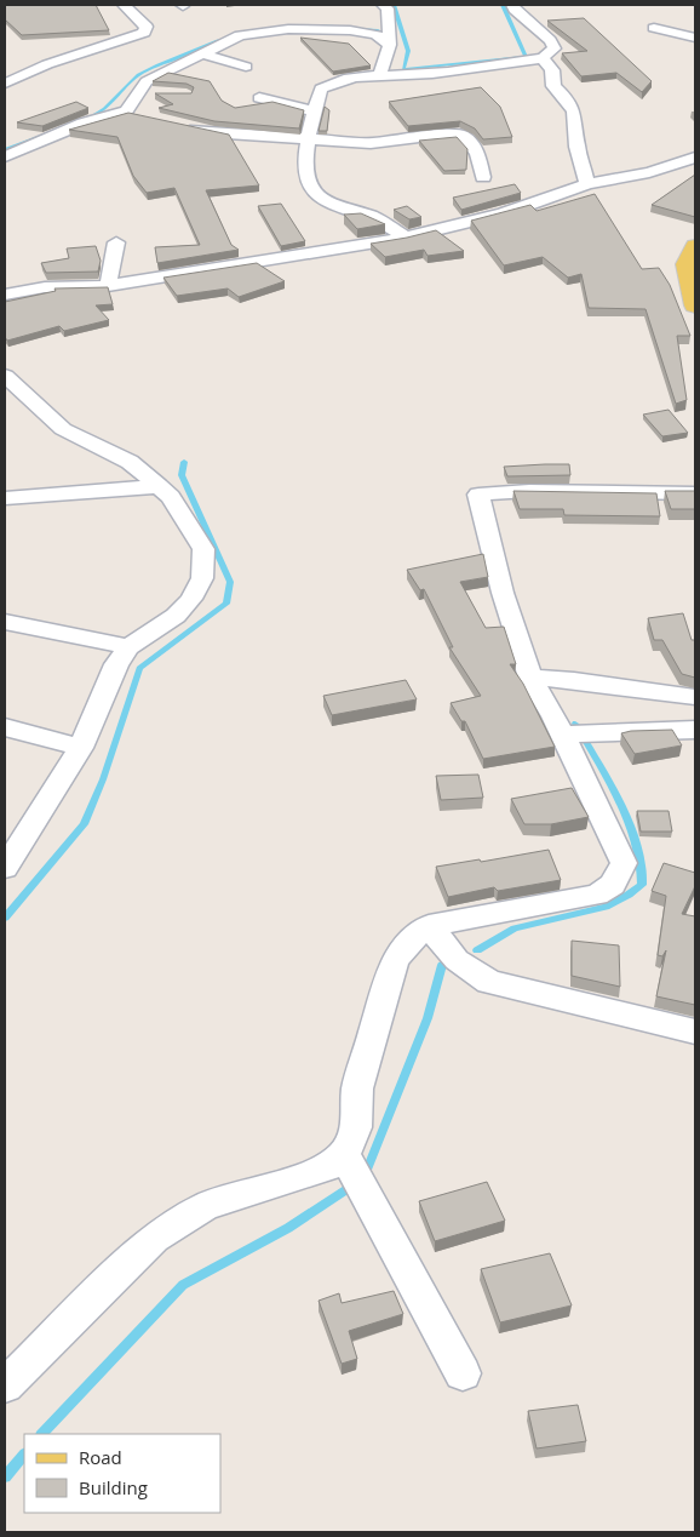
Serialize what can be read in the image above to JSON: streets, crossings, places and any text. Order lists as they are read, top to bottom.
{
  "legend": ["Road", "Building"]
}
